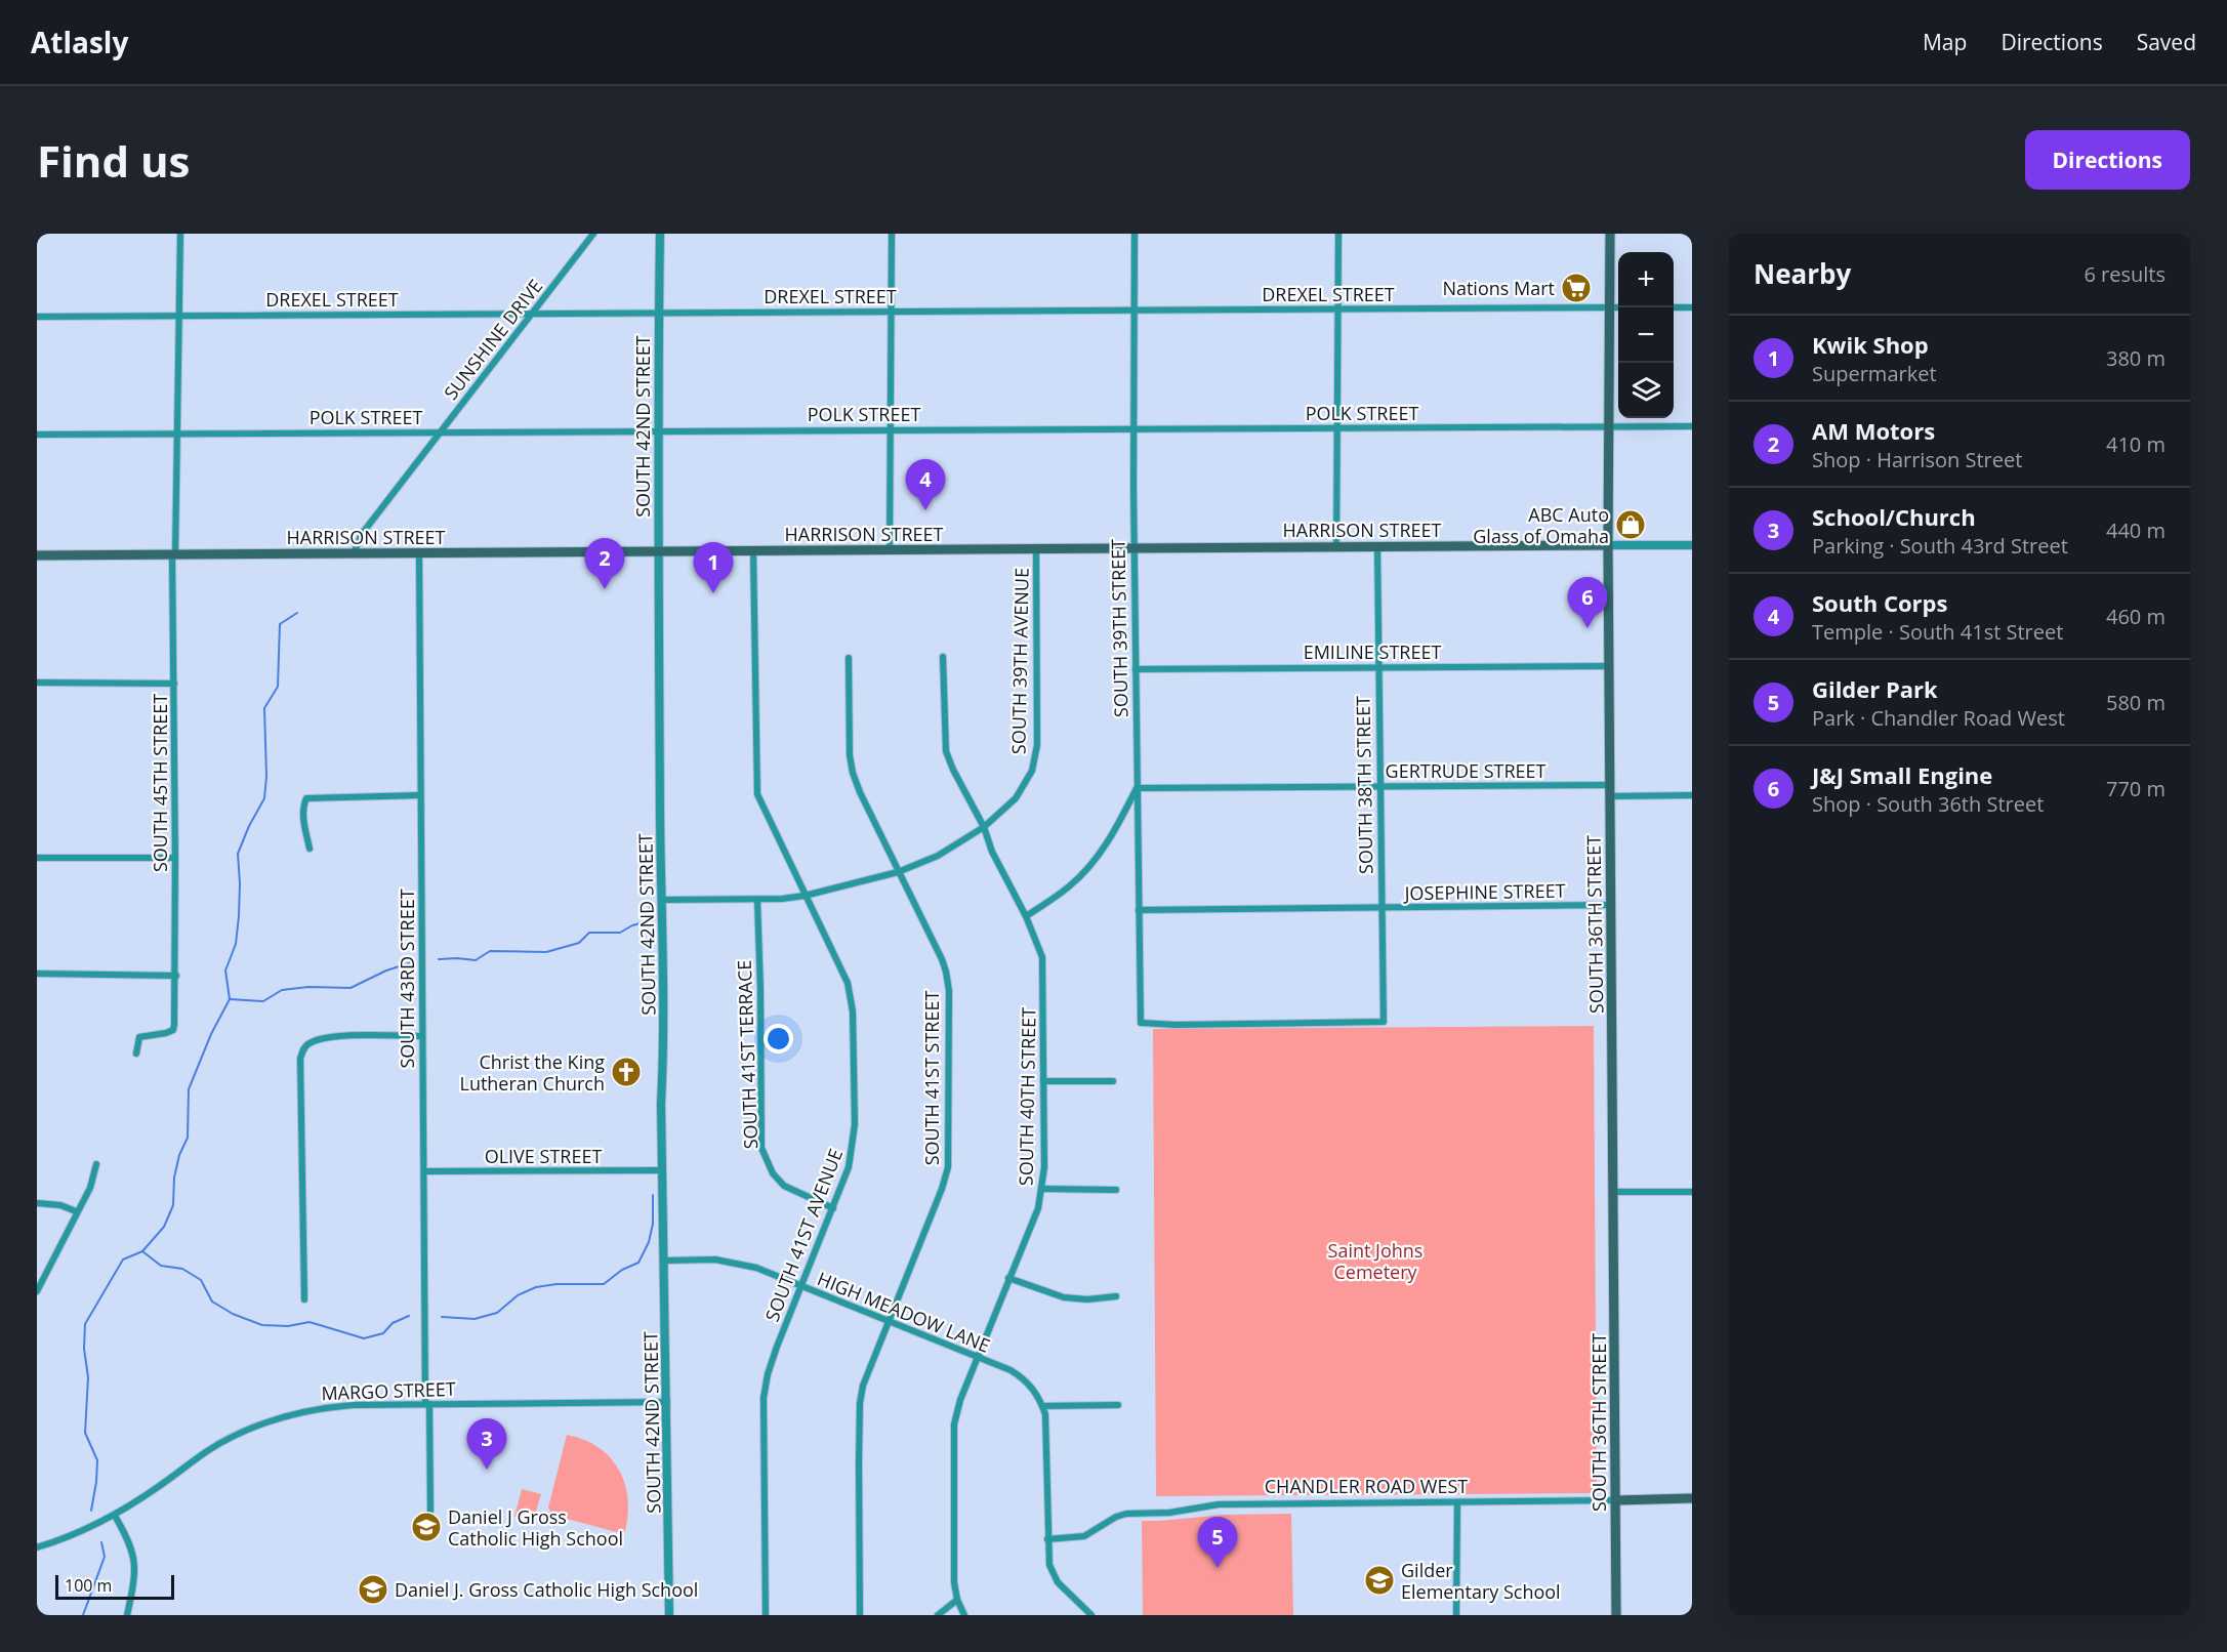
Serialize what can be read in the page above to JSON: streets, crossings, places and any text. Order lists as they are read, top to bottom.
{
  "streets": {
    "main road": ["HARRISON STREET", "SOUTH 36TH STREET", "CHANDLER ROAD WEST"],
    "street": [
      "DREXEL STREET",
      "SUNSHINE DRIVE",
      "POLK STREET",
      "SOUTH 42ND STREET",
      "SOUTH 39TH STREET",
      "EMILINE STREET",
      "SOUTH 39TH AVENUE",
      "GERTRUDE STREET",
      "SOUTH 45TH STREET",
      "SOUTH 38TH STREET",
      "JOSEPHINE STREET",
      "SOUTH 43RD STREET",
      "SOUTH 41ST TERRACE",
      "SOUTH 41ST STREET",
      "SOUTH 40TH STREET",
      "OLIVE STREET",
      "SOUTH 41ST AVENUE",
      "HIGH MEADOW LANE",
      "MARGO STREET"
    ]
  },
  "crossings": [
    ["DREXEL STREET", "SUNSHINE DRIVE"],
    ["DREXEL STREET", "SOUTH 42ND STREET"],
    ["DREXEL STREET", "SOUTH 39TH STREET"],
    ["DREXEL STREET", "SOUTH 45TH STREET"],
    ["DREXEL STREET", "SOUTH 36TH STREET"],
    ["SUNSHINE DRIVE", "POLK STREET"],
    ["SUNSHINE DRIVE", "HARRISON STREET"],
    ["POLK STREET", "SOUTH 42ND STREET"],
    ["POLK STREET", "SOUTH 39TH STREET"],
    ["POLK STREET", "SOUTH 45TH STREET"],
    ["POLK STREET", "SOUTH 36TH STREET"],
    ["SOUTH 42ND STREET", "HARRISON STREET"],
    ["SOUTH 42ND STREET", "SOUTH 39TH AVENUE"],
    ["SOUTH 42ND STREET", "OLIVE STREET"],
    ["SOUTH 42ND STREET", "HIGH MEADOW LANE"],
    ["SOUTH 42ND STREET", "MARGO STREET"],
    ["HARRISON STREET", "SOUTH 39TH STREET"],
    ["HARRISON STREET", "SOUTH 39TH AVENUE"],
    ["HARRISON STREET", "SOUTH 45TH STREET"],
    ["HARRISON STREET", "SOUTH 38TH STREET"],
    ["HARRISON STREET", "SOUTH 36TH STREET"],
    ["HARRISON STREET", "SOUTH 43RD STREET"],
    ["HARRISON STREET", "SOUTH 41ST AVENUE"],
    ["SOUTH 39TH STREET", "EMILINE STREET"],
    ["SOUTH 39TH STREET", "GERTRUDE STREET"],
    ["SOUTH 39TH STREET", "SOUTH 38TH STREET"],
    ["SOUTH 39TH STREET", "JOSEPHINE STREET"],
    ["EMILINE STREET", "SOUTH 38TH STREET"],
    ["EMILINE STREET", "SOUTH 36TH STREET"],
    ["SOUTH 39TH AVENUE", "SOUTH 41ST TERRACE"],
    ["SOUTH 39TH AVENUE", "SOUTH 41ST STREET"],
    ["SOUTH 39TH AVENUE", "SOUTH 40TH STREET"],
    ["SOUTH 39TH AVENUE", "SOUTH 41ST AVENUE"],
    ["GERTRUDE STREET", "SOUTH 38TH STREET"],
    ["GERTRUDE STREET", "SOUTH 36TH STREET"],
    ["SOUTH 38TH STREET", "JOSEPHINE STREET"],
    ["JOSEPHINE STREET", "SOUTH 36TH STREET"],
    ["SOUTH 36TH STREET", "CHANDLER ROAD WEST"],
    ["SOUTH 43RD STREET", "OLIVE STREET"],
    ["SOUTH 43RD STREET", "MARGO STREET"],
    ["SOUTH 41ST TERRACE", "SOUTH 41ST AVENUE"],
    ["SOUTH 41ST STREET", "HIGH MEADOW LANE"],
    ["SOUTH 40TH STREET", "HIGH MEADOW LANE"],
    ["SOUTH 41ST AVENUE", "HIGH MEADOW LANE"]
  ],
  "parks": ["Saint Johns Cemetery"],
  "places": {
    "supermarket": ["Nations Mart"],
    "shop": ["ABC Auto Glass of Omaha"],
    "church": ["Christ the King Lutheran Church"],
    "school or university": ["Daniel J Gross Catholic High School", "Gilder Elementary School", "Daniel J. Gross Catholic High School"]
  },
  "scale_bar": "100 m",
  "page": {
    "header": "Atlasly",
    "nav": ["Map", "Directions", "Saved"],
    "buttons": "Directions",
    "title": "Find us",
    "heading": ["Nearby", "6 results"],
    "map_buttons": ["+", "−"],
    "list": [
      {
        "mark": "1",
        "name": "Kwik Shop",
        "note": "Supermarket",
        "value": "380 m"
      },
      {
        "mark": "2",
        "name": "AM Motors",
        "note": "Shop · Harrison Street",
        "value": "410 m"
      },
      {
        "mark": "3",
        "name": "School/Church",
        "note": "Parking · South 43rd Street",
        "value": "440 m"
      },
      {
        "mark": "4",
        "name": "South Corps",
        "note": "Temple · South 41st Street",
        "value": "460 m"
      },
      {
        "mark": "5",
        "name": "Gilder Park",
        "note": "Park · Chandler Road West",
        "value": "580 m"
      },
      {
        "mark": "6",
        "name": "J&J Small Engine",
        "note": "Shop · South 36th Street",
        "value": "770 m"
      }
    ],
    "pins": [
      "4",
      "2",
      "1",
      "6",
      "3",
      "5"
    ],
    "scale": "100 m"
  }
}
